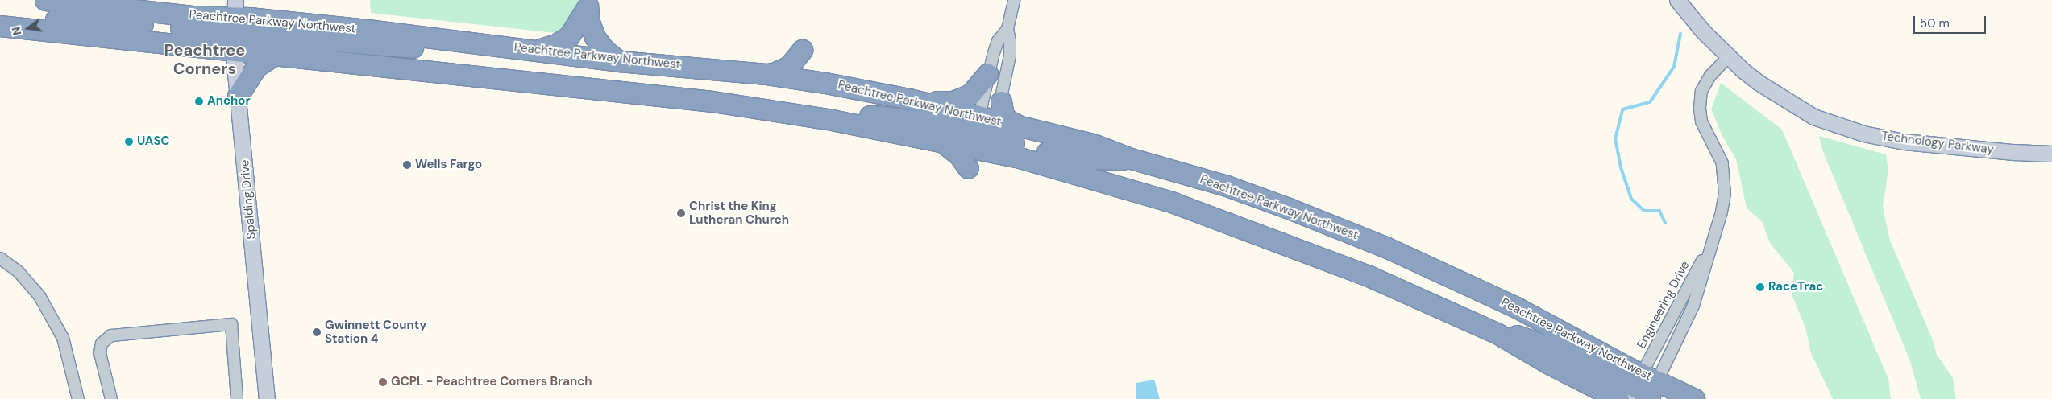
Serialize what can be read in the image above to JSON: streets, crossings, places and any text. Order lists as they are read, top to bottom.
{
  "streets": {
    "highway": ["Peachtree Parkway Northwest"],
    "street": ["Technology Parkway", "Spalding Drive", "Engineering Drive"]
  },
  "crossings": [
    ["Peachtree Parkway Northwest", "Spalding Drive"],
    ["Peachtree Parkway Northwest", "Engineering Drive"],
    ["Technology Parkway", "Engineering Drive"]
  ],
  "districts": ["Peachtree Corners"],
  "places": [
    "Anchor",
    "UASC",
    "Wells Fargo",
    "Christ the King Lutheran Church",
    "RaceTrac",
    "Gwinnett County Station 4",
    "GCPL - Peachtree Corners Branch"
  ],
  "scale_bar": "50 m",
  "north": "left"
}
